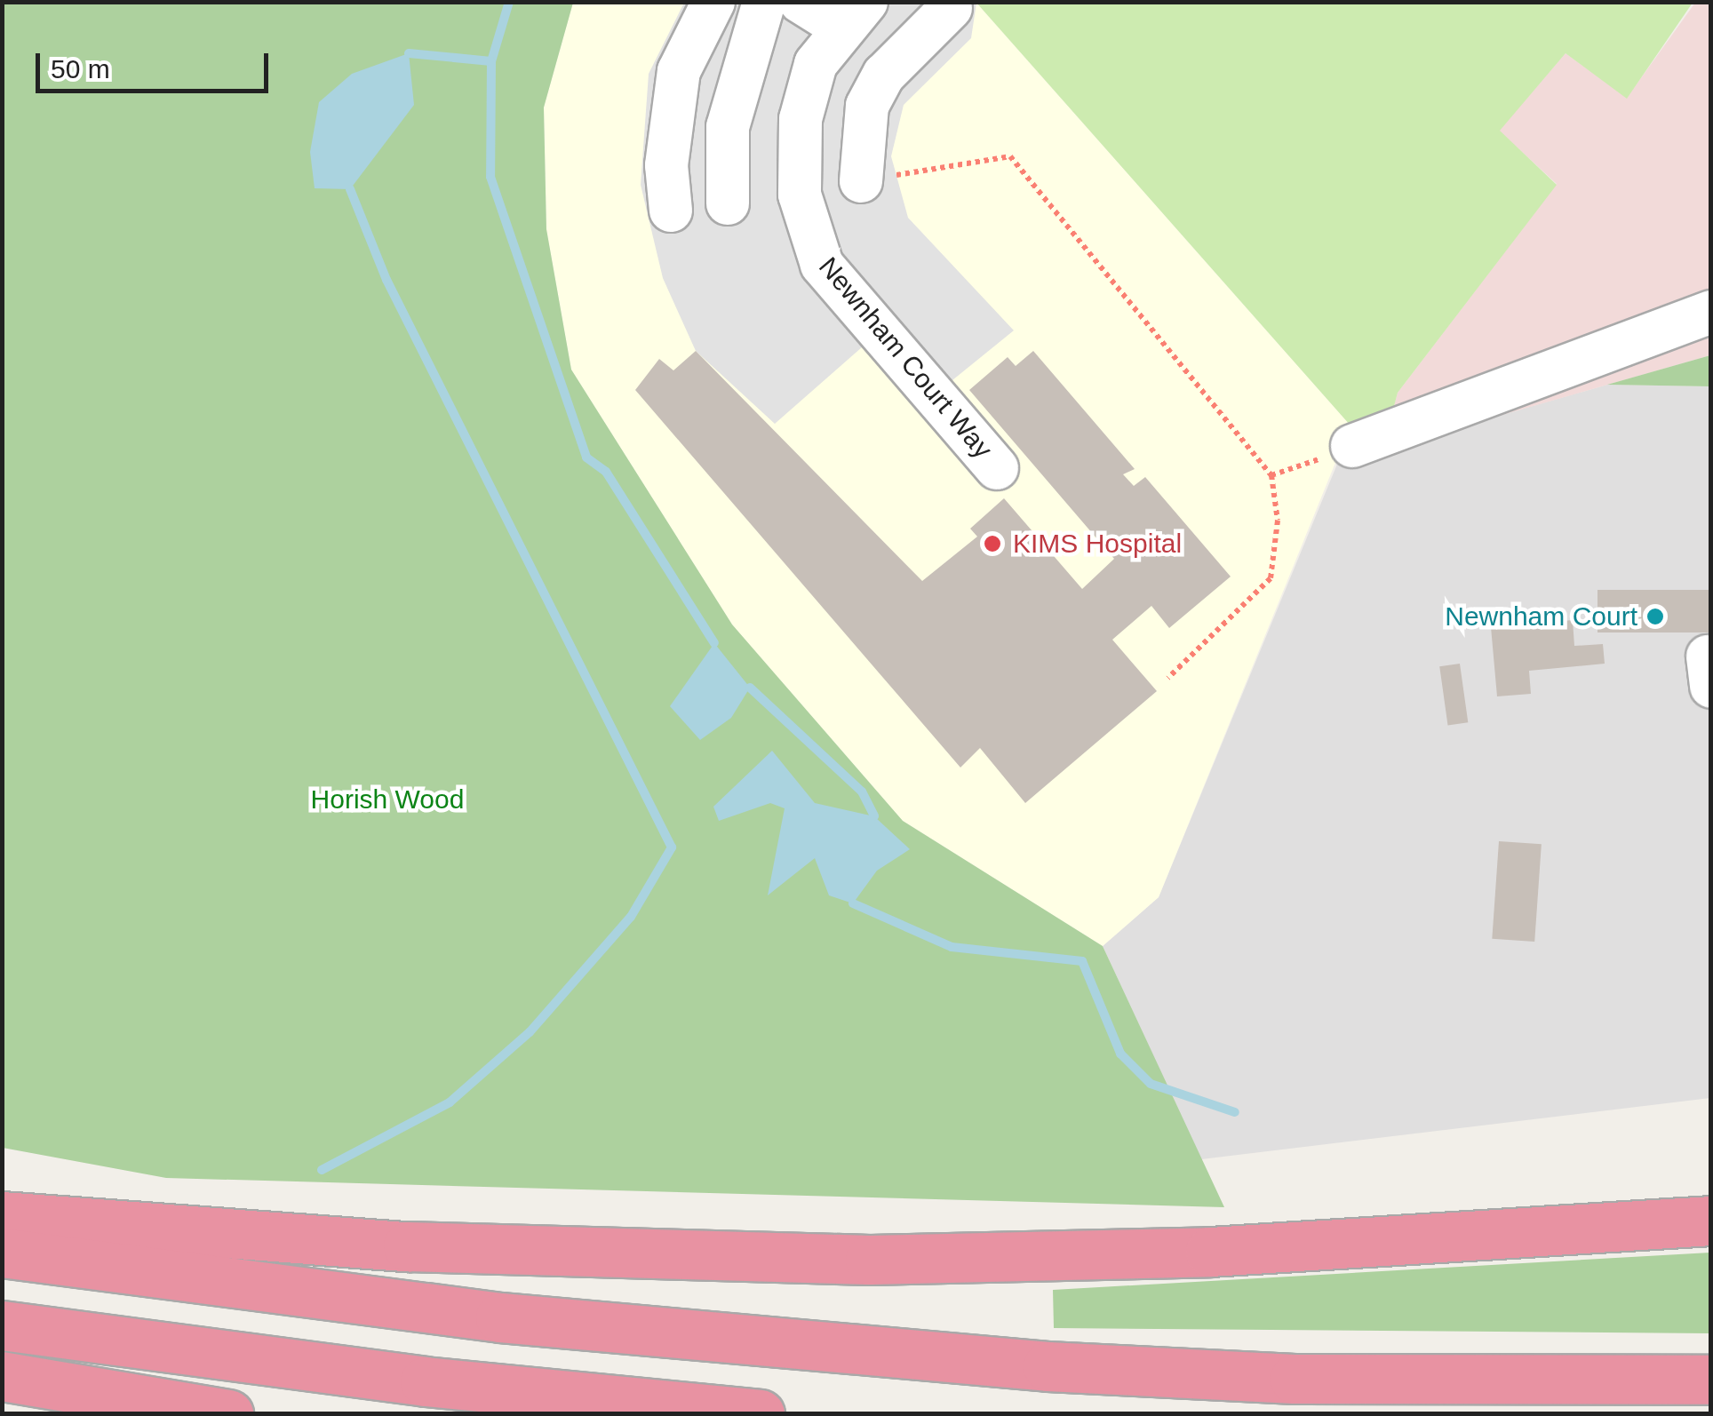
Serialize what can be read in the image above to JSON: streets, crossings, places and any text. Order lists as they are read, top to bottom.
{
  "streets": {
    "lane": ["Newnham Court Way"]
  },
  "parks": ["Horish Wood"],
  "places": ["KIMS Hospital", "Newnham Court"],
  "scale_bar": "50 m"
}
